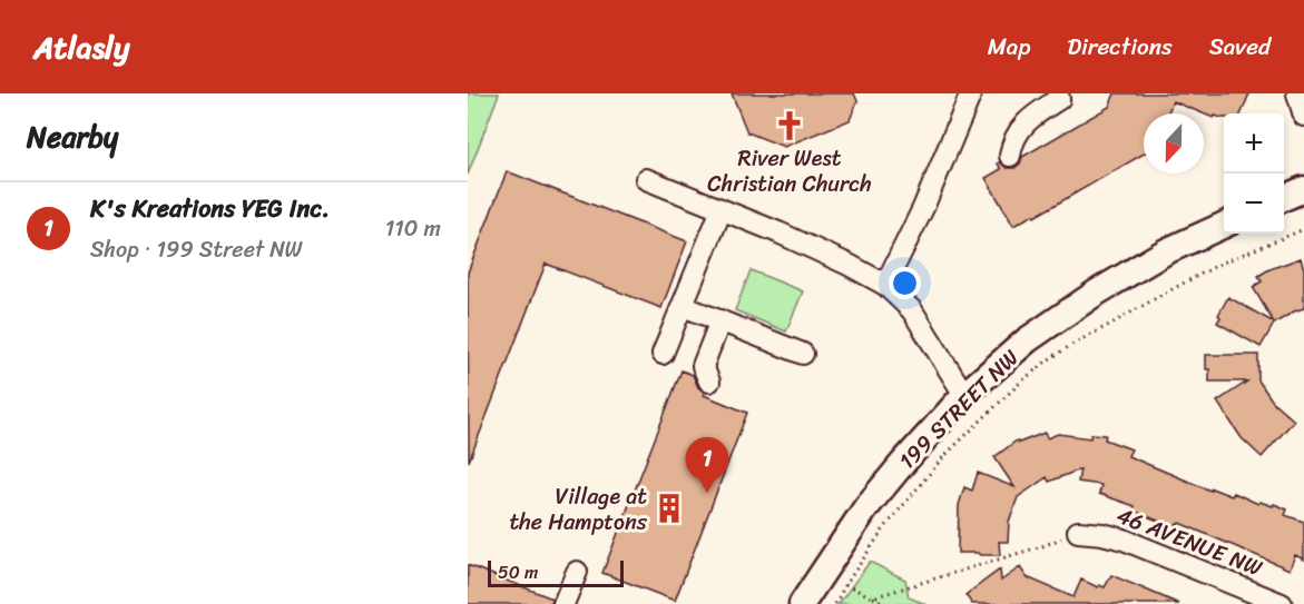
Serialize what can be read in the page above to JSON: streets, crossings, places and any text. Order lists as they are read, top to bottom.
{
  "streets": {
    "main road": ["199 STREET NW"],
    "street": ["46 AVENUE NW"]
  },
  "places": {
    "church": ["River West Christian Church"],
    "building": ["Village at the Hamptons"]
  },
  "scale_bar": "50 m",
  "north": "bottom",
  "page": {
    "header": "Atlasly",
    "nav": ["Map", "Directions", "Saved"],
    "heading": "Nearby",
    "map_buttons": ["+", "−"],
    "list": [
      {
        "mark": "1",
        "name": "K's Kreations YEG Inc.",
        "note": "Shop · 199 Street NW",
        "value": "110 m"
      }
    ],
    "pins": "1",
    "scale": "50 m"
  }
}
